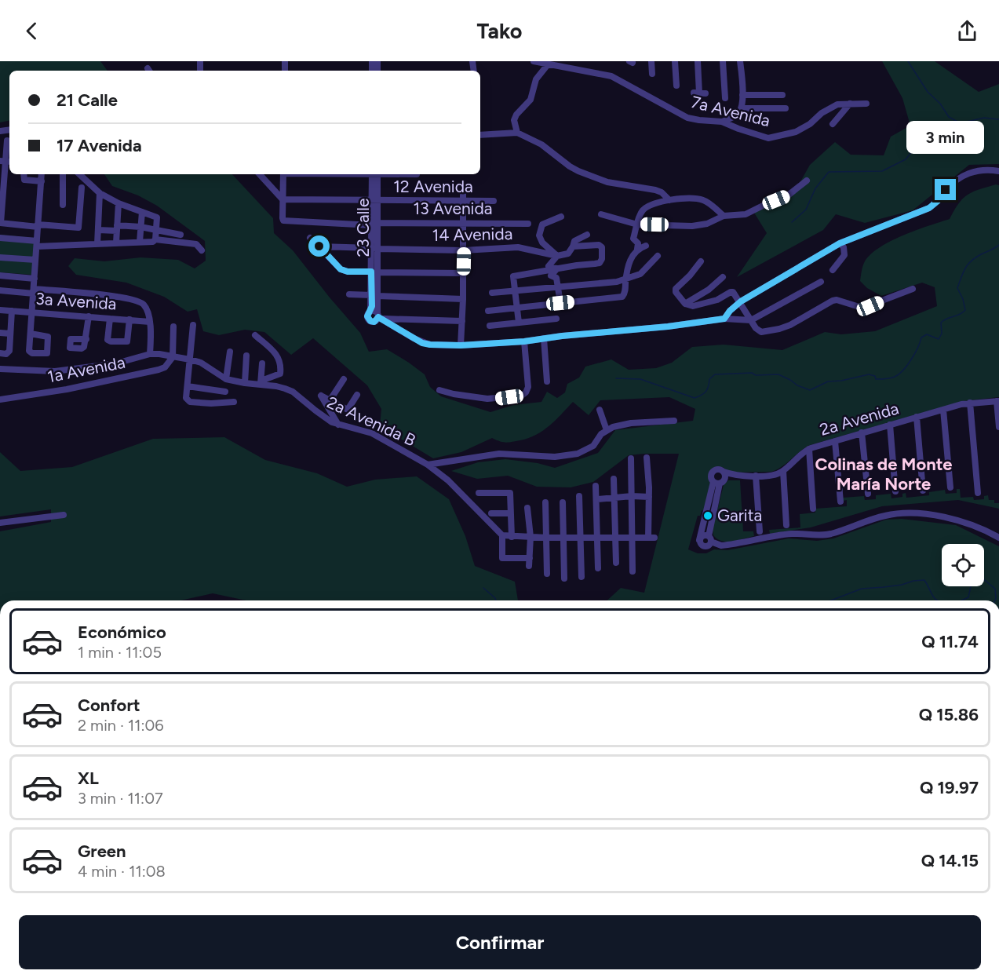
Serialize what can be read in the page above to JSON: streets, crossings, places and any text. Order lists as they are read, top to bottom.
{
  "streets": {
    "street": [
      "7a Avenida",
      "12 Avenida",
      "13 Avenida",
      "23 Calle",
      "14 Avenida",
      "3a Avenida",
      "1a Avenida",
      "2a Avenida",
      "2a Avenida B"
    ]
  },
  "crossings": [
    ["12 Avenida", "13 Avenida"],
    ["12 Avenida", "23 Calle"],
    ["13 Avenida", "23 Calle"],
    ["23 Calle", "14 Avenida"],
    ["1a Avenida", "2a Avenida B"]
  ],
  "districts": ["Colinas de Monte María Norte"],
  "places": ["Garita"],
  "page": {
    "header": "Tako",
    "banner": ["21 Calle", "17 Avenida"],
    "bubble": "3 min",
    "list": [
      {
        "name": "Económico",
        "note": "1 min · 11:05",
        "value": "Q 11.74"
      },
      {
        "name": "Confort",
        "note": "2 min · 11:06",
        "value": "Q 15.86"
      },
      {
        "name": "XL",
        "note": "3 min · 11:07",
        "value": "Q 19.97"
      },
      {
        "name": "Green",
        "note": "4 min · 11:08",
        "value": "Q 14.15"
      }
    ],
    "buttons": "Confirmar"
  }
}
